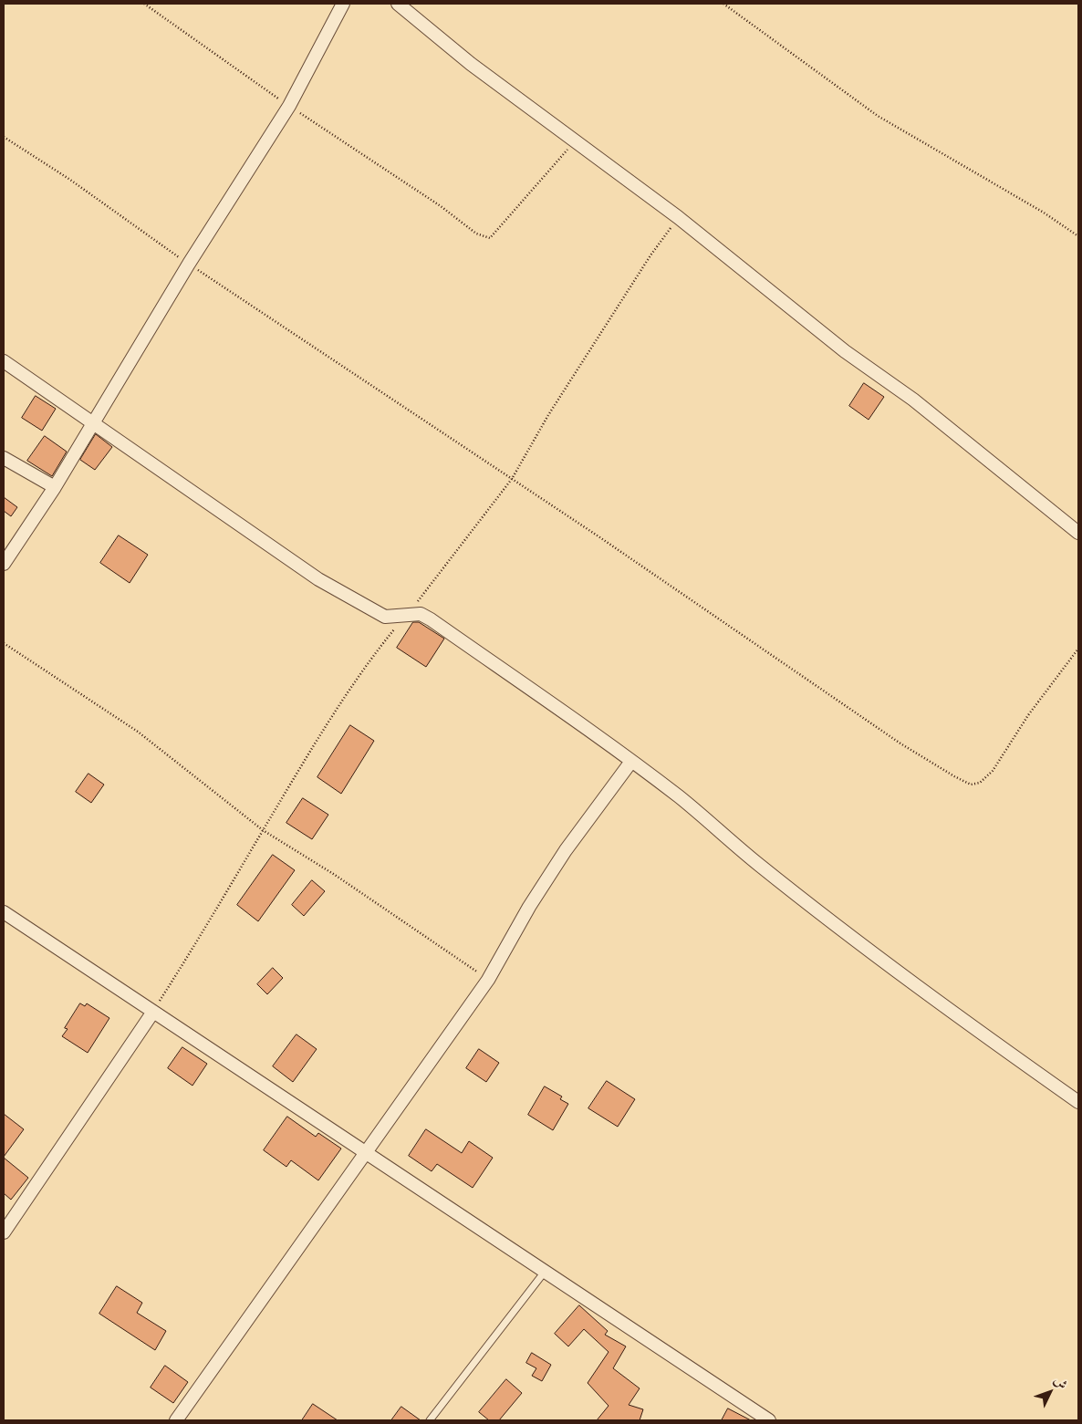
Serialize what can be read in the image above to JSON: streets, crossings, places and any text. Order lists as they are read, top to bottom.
{
  "north": "top right"
}
